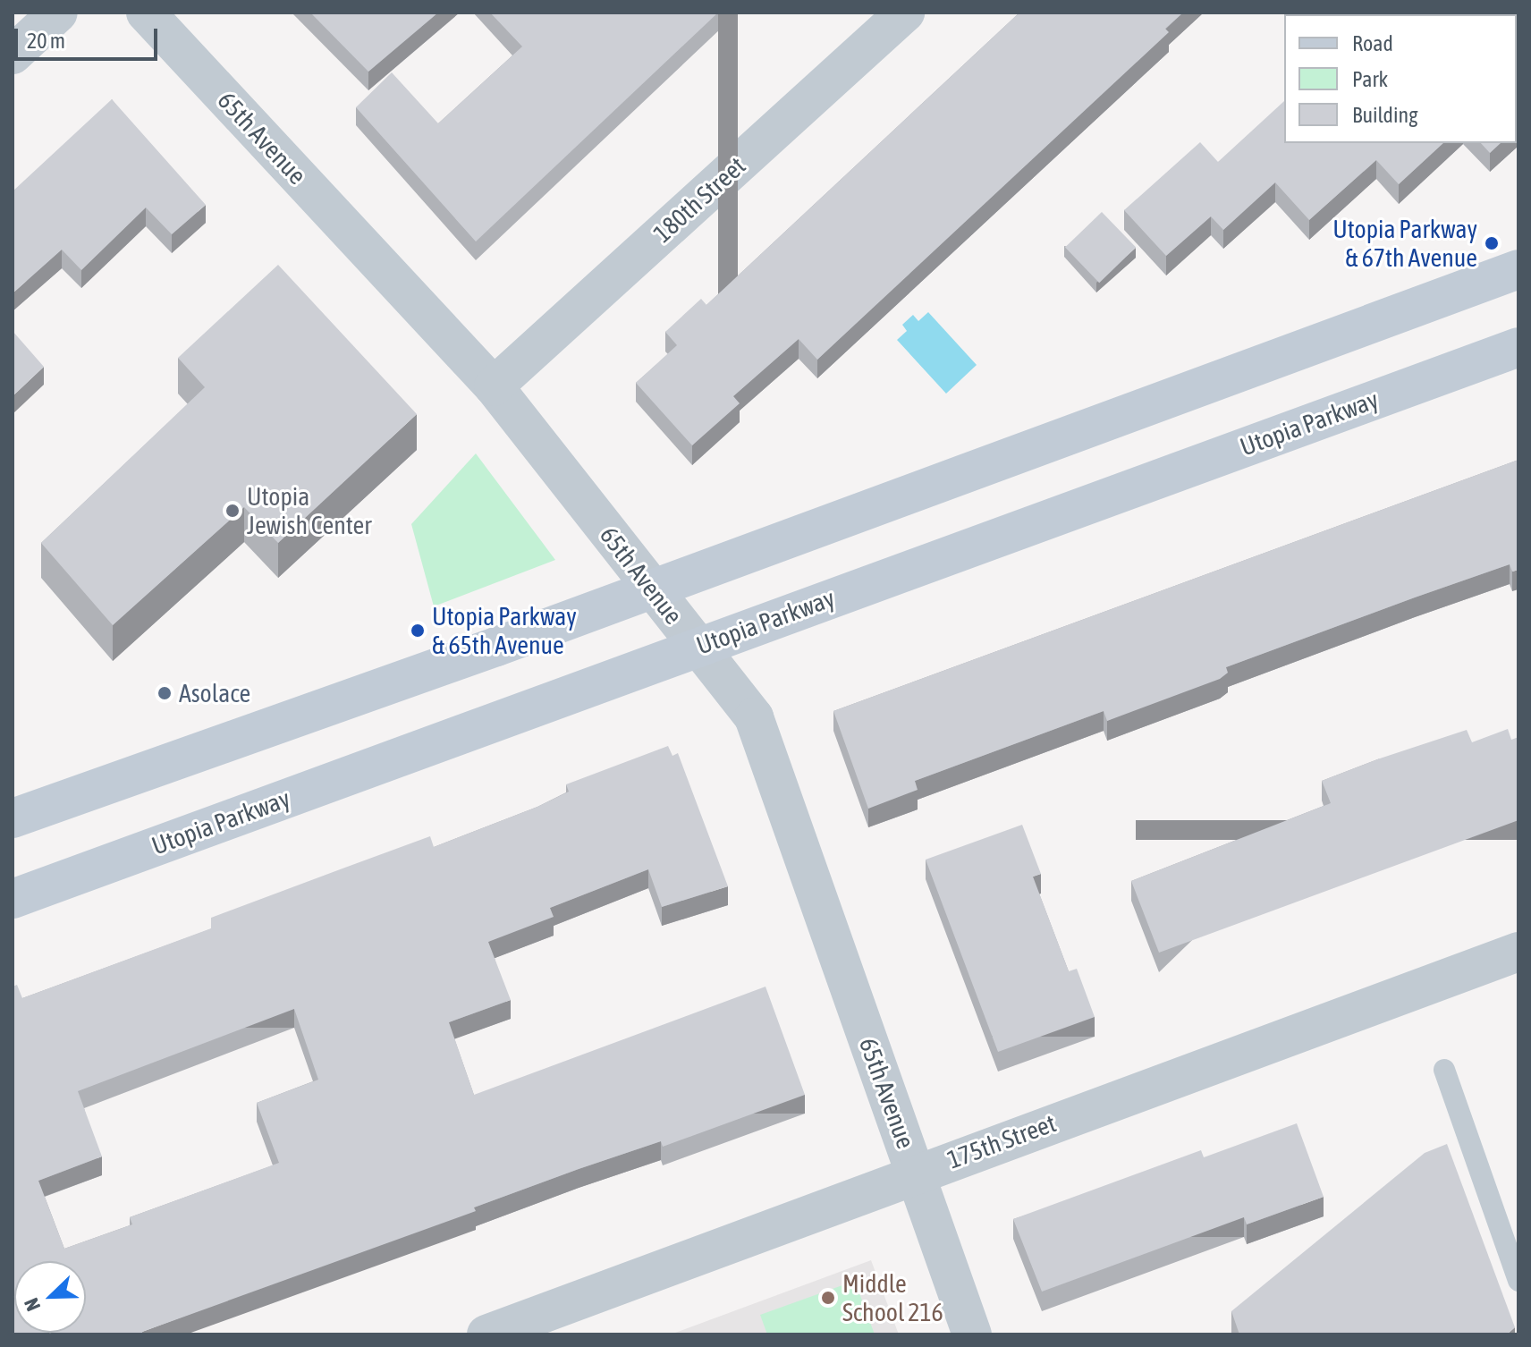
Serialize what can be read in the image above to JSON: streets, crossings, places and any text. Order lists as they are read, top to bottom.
{
  "streets": {
    "main road": ["Utopia Parkway"],
    "street": ["65th Avenue", "180th Street", "175th Street"]
  },
  "crossings": [
    ["65th Avenue", "180th Street"],
    ["65th Avenue", "Utopia Parkway"],
    ["65th Avenue", "175th Street"]
  ],
  "places": [
    "Utopia Parkway & 67th Avenue",
    "Utopia Jewish Center",
    "Utopia Parkway & 65th Avenue",
    "Asolace",
    "Middle School 216"
  ],
  "legend": ["Road", "Park", "Building"],
  "scale_bar": "20 m",
  "north": "bottom left"
}
